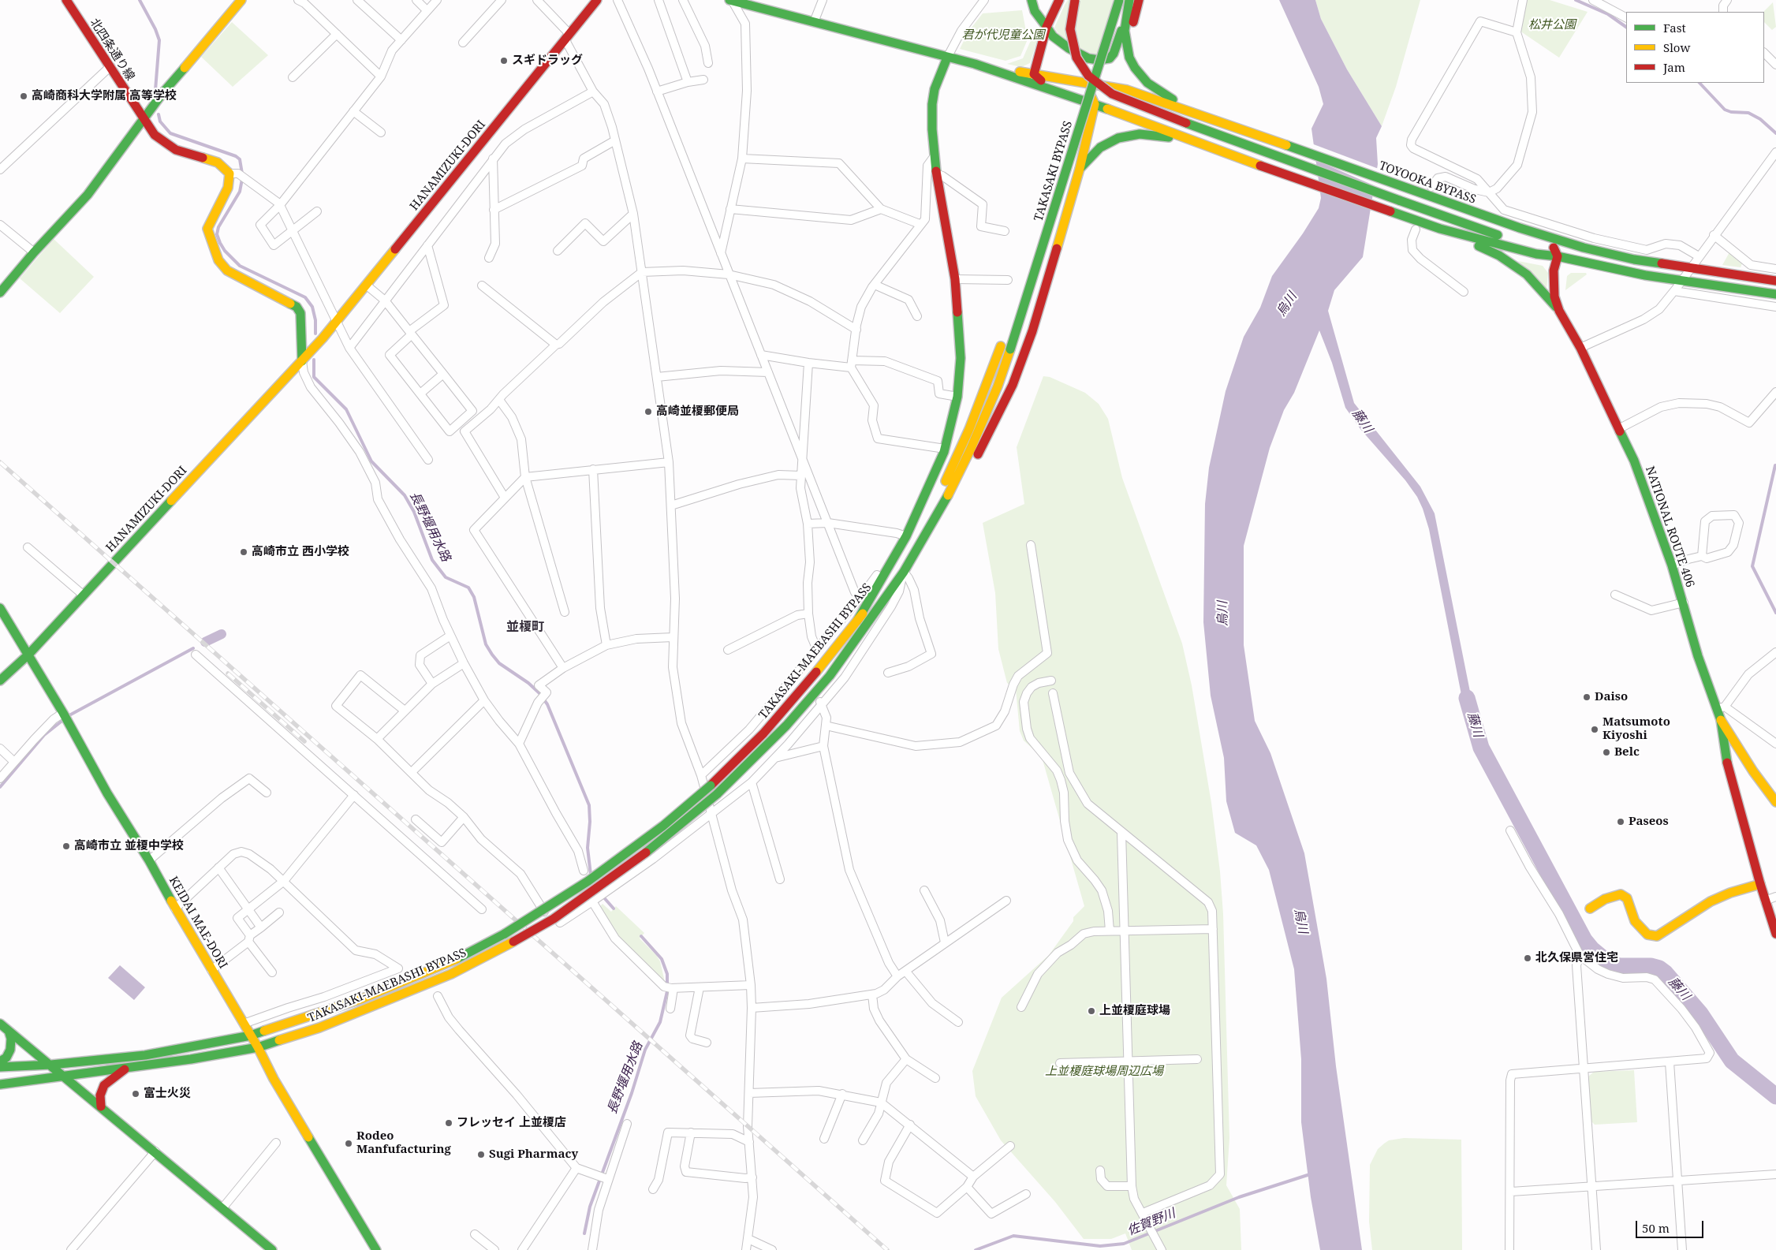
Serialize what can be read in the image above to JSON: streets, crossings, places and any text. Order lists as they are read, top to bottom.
{
  "streets": {
    "main road": [
      "北四条通り線",
      "HANAMIZUKI-DORI",
      "TAKASAKI BYPASS",
      "TOYOOKA BYPASS",
      "NATIONAL ROUTE 406",
      "TAKASAKI-MAEBASHI BYPASS",
      "KEIDAI MAE-DORI"
    ]
  },
  "crossings": [
    ["HANAMIZUKI-DORI", "KEIDAI MAE-DORI"],
    ["TAKASAKI BYPASS", "TAKASAKI-MAEBASHI BYPASS"],
    ["TAKASAKI-MAEBASHI BYPASS", "KEIDAI MAE-DORI"]
  ],
  "districts": ["並榎町"],
  "water": [
    "烏川",
    "藤川",
    "長野堰用水路",
    "佐賀野川"
  ],
  "parks": ["松井公園", "君が代児童公園", "上並榎庭球場周辺広場"],
  "places": [
    "スギドラッグ",
    "高崎商科大学附属 高等学校",
    "高崎並榎郵便局",
    "高崎市立 西小学校",
    "Daiso",
    "Matsumoto Kiyoshi",
    "Belc",
    "Paseos",
    "高崎市立 並榎中学校",
    "北久保県営住宅",
    "上並榎庭球場",
    "富士火災",
    "フレッセイ 上並榎店",
    "Rodeo Manfufacturing",
    "Sugi Pharmacy"
  ],
  "legend": ["Fast", "Slow", "Jam"],
  "scale_bar": "50 m"
}
